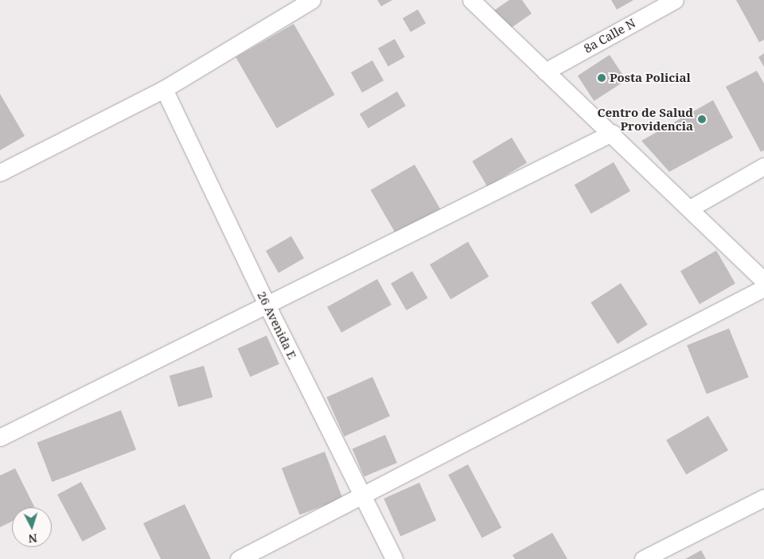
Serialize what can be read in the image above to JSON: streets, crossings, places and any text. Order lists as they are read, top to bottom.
{
  "streets": {
    "street": ["8a Calle N", "26 Avenida E"]
  },
  "places": ["Posta Policial", "Centro de Salud Providencia"],
  "north": "bottom"
}
